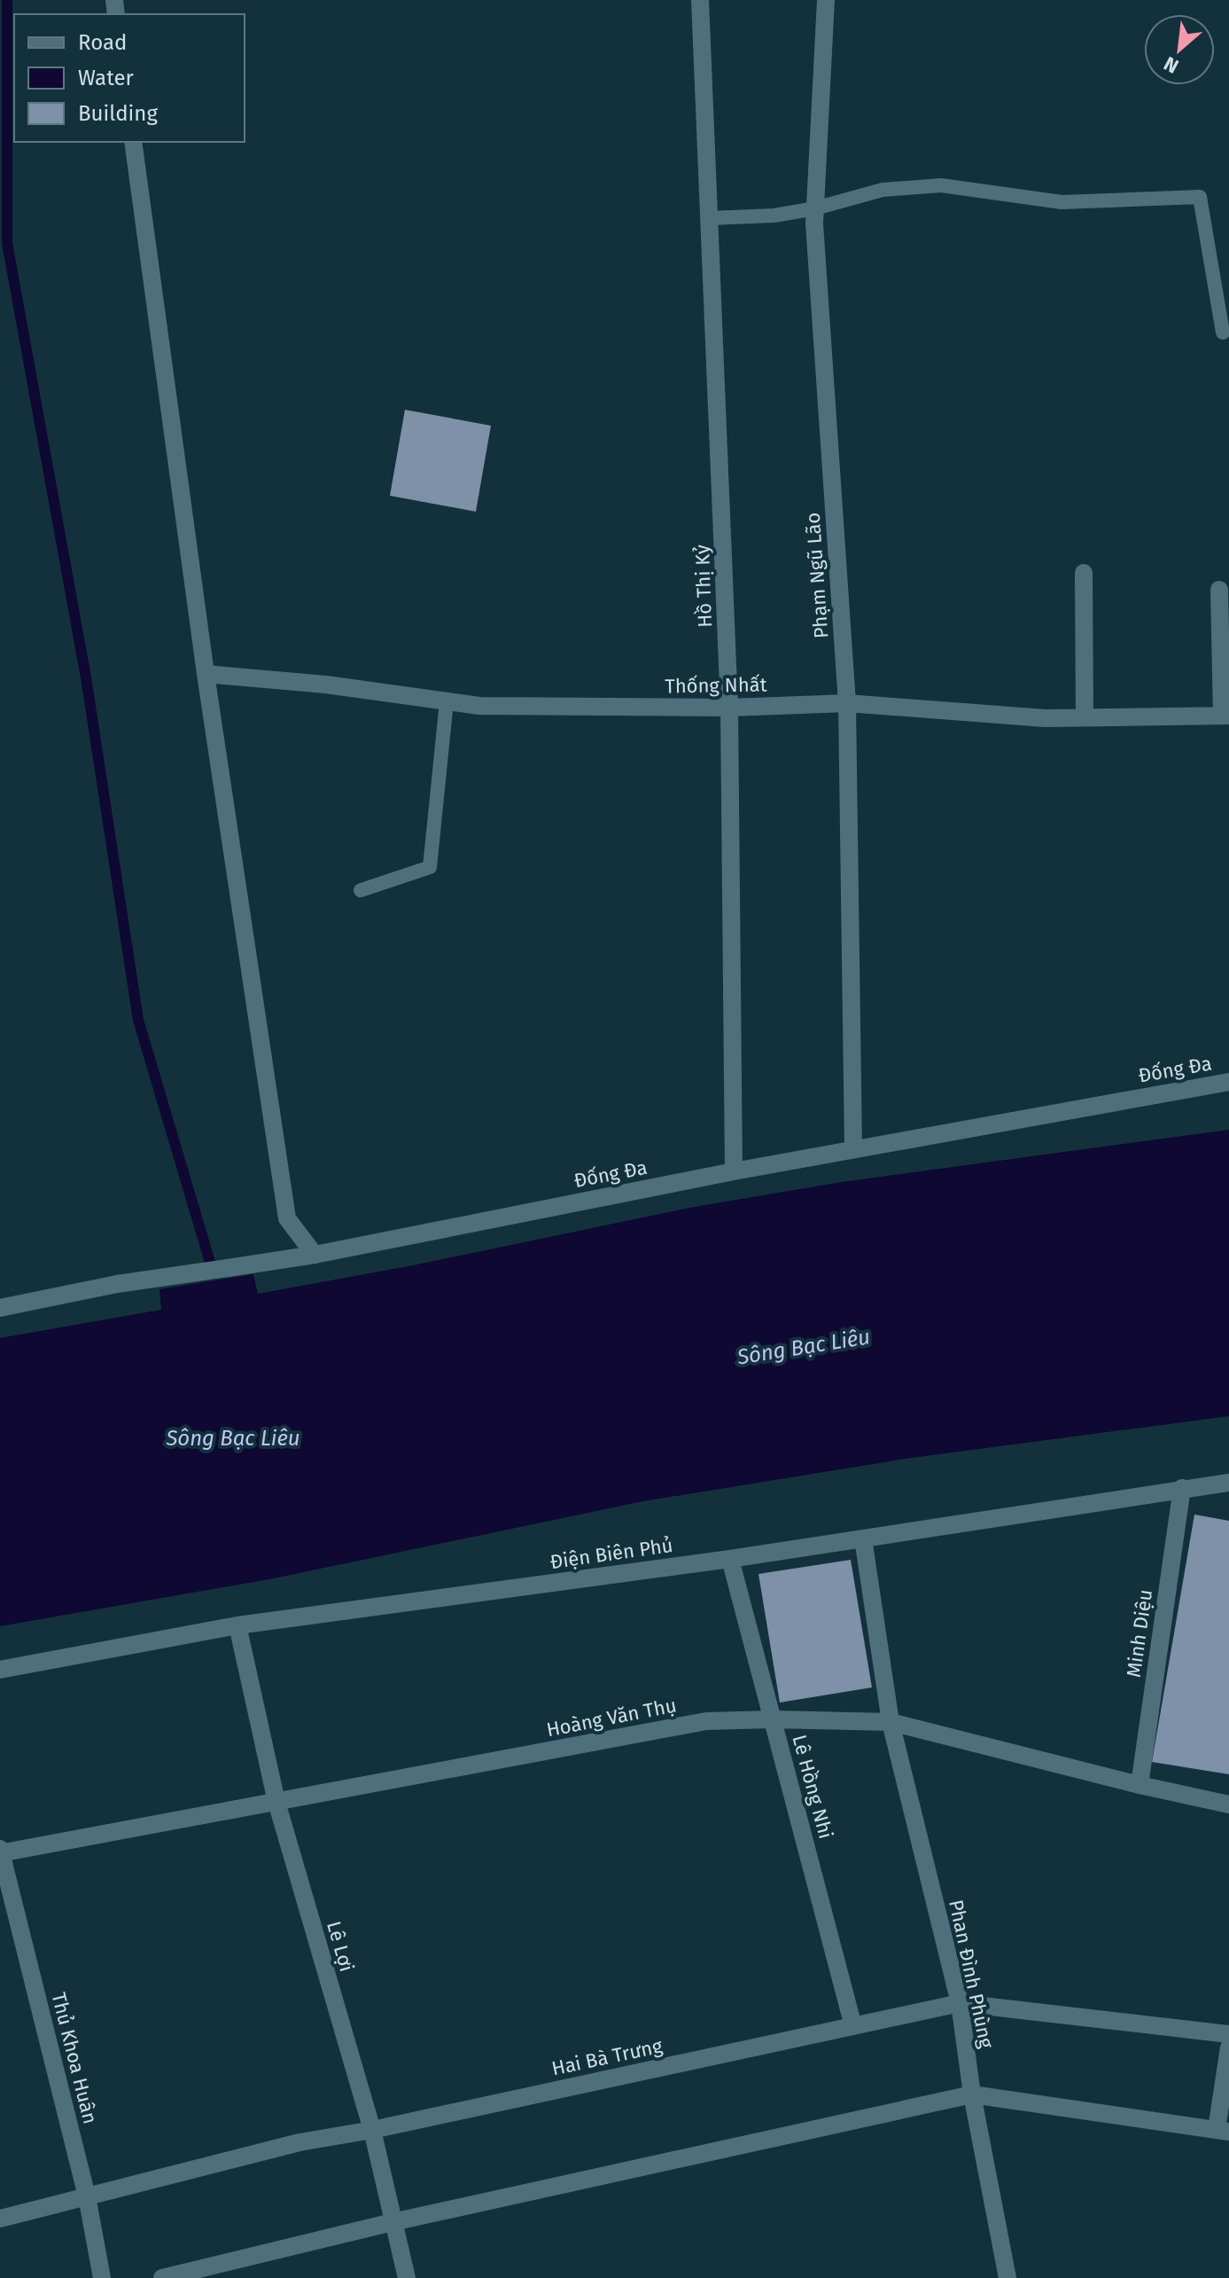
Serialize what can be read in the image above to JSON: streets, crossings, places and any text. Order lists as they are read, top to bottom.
{
  "streets": {
    "street": [
      "Phạm Ngũ Lão",
      "Hồ Thị Kỷ",
      "Thống Nhất",
      "Đống Đa",
      "Điện Biên Phủ",
      "Minh Diệu",
      "Hoàng Văn Thụ",
      "Lê Hồng Nhi",
      "Lê Lợi",
      "Phan Đình Phùng",
      "Hai Bà Trưng",
      "Thủ Khoa Huân"
    ]
  },
  "crossings": [
    ["Phạm Ngũ Lão", "Thống Nhất"],
    ["Phạm Ngũ Lão", "Đống Đa"],
    ["Hồ Thị Kỷ", "Thống Nhất"],
    ["Hồ Thị Kỷ", "Đống Đa"],
    ["Điện Biên Phủ", "Minh Diệu"],
    ["Điện Biên Phủ", "Lê Hồng Nhi"],
    ["Điện Biên Phủ", "Lê Lợi"],
    ["Điện Biên Phủ", "Phan Đình Phùng"],
    ["Minh Diệu", "Hoàng Văn Thụ"],
    ["Hoàng Văn Thụ", "Lê Hồng Nhi"],
    ["Hoàng Văn Thụ", "Lê Lợi"],
    ["Hoàng Văn Thụ", "Phan Đình Phùng"],
    ["Hoàng Văn Thụ", "Thủ Khoa Huân"],
    ["Lê Hồng Nhi", "Hai Bà Trưng"],
    ["Lê Lợi", "Hai Bà Trưng"],
    ["Phan Đình Phùng", "Hai Bà Trưng"],
    ["Hai Bà Trưng", "Thủ Khoa Huân"]
  ],
  "water": ["Sông Bạc Liêu"],
  "legend": ["Road", "Water", "Building"],
  "north": "bottom left"
}
